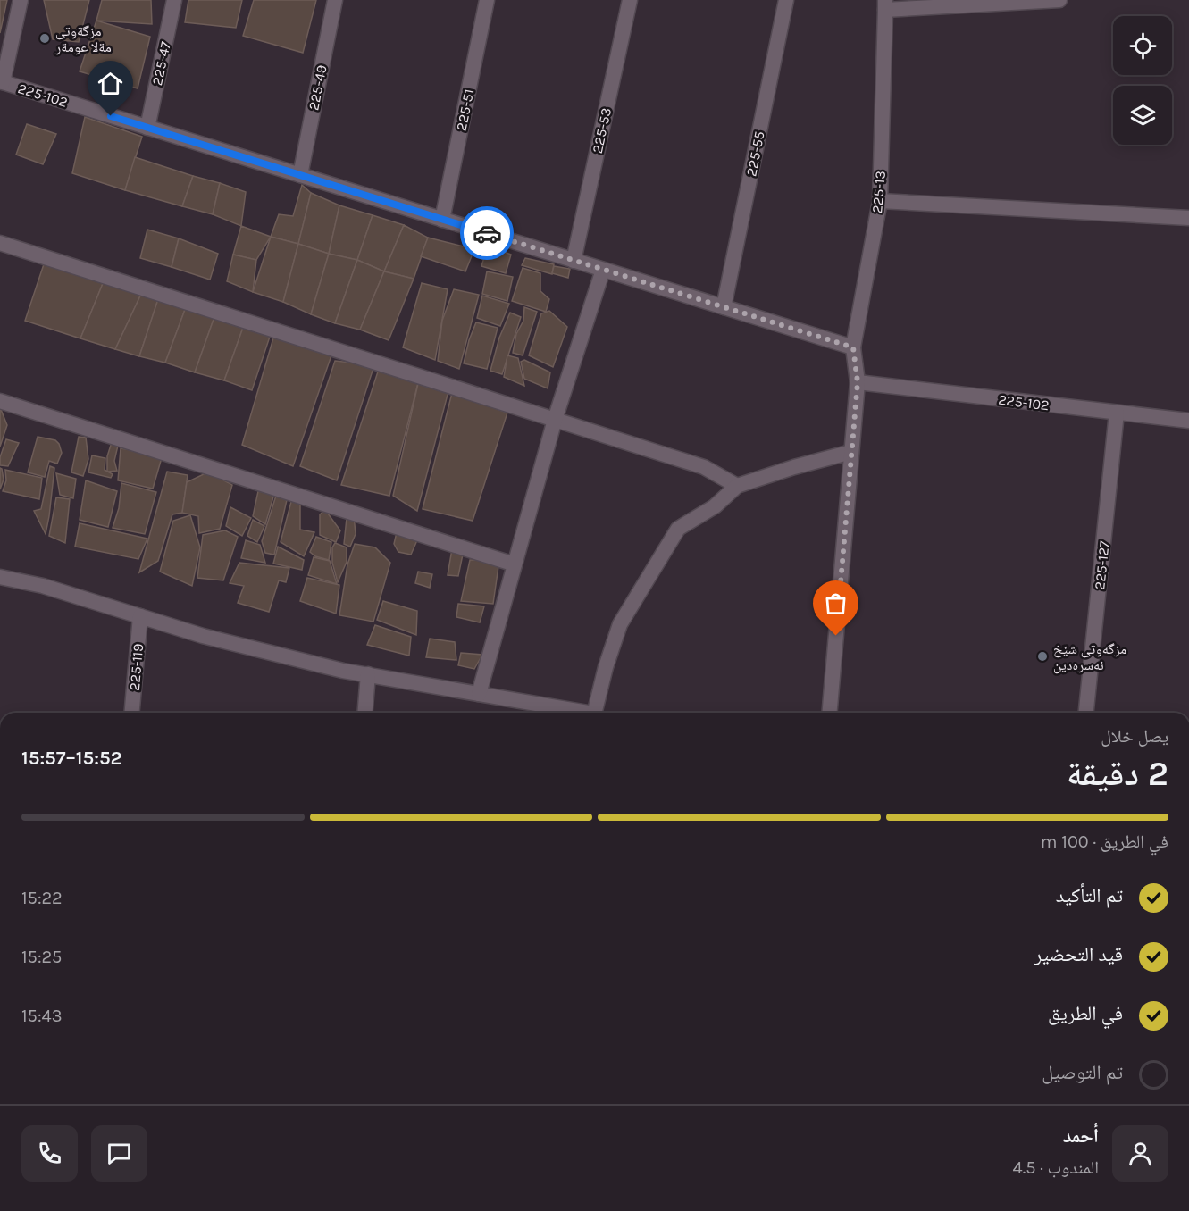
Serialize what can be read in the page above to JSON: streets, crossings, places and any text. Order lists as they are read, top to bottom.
{
  "streets": {
    "street": [
      "225-47",
      "225-49",
      "225-102",
      "225-51",
      "225-53",
      "225-55",
      "225-13",
      "225-127",
      "225-119"
    ]
  },
  "crossings": [
    ["225-47", "225-102"],
    ["225-49", "225-102"],
    ["225-102", "225-51"],
    ["225-102", "225-53"],
    ["225-102", "225-55"],
    ["225-102", "225-13"],
    ["225-102", "225-127"]
  ],
  "places": ["مزگةوتی مةلا عومةر", "مزگه‌وتی شێخ نه‌سرەدین"],
  "page": {
    "heading": ["2 دقيقة", "يصل خلال", "15:52–15:57"],
    "panel": ["أحمد", "المندوب · 4.5"],
    "bar": "في الطريق · 100 m",
    "list": [
      ["تم التأكيد", "15:22"],
      ["قيد التحضير", "15:25"],
      ["في الطريق", "15:43"],
      "تم التوصيل"
    ]
  }
}
